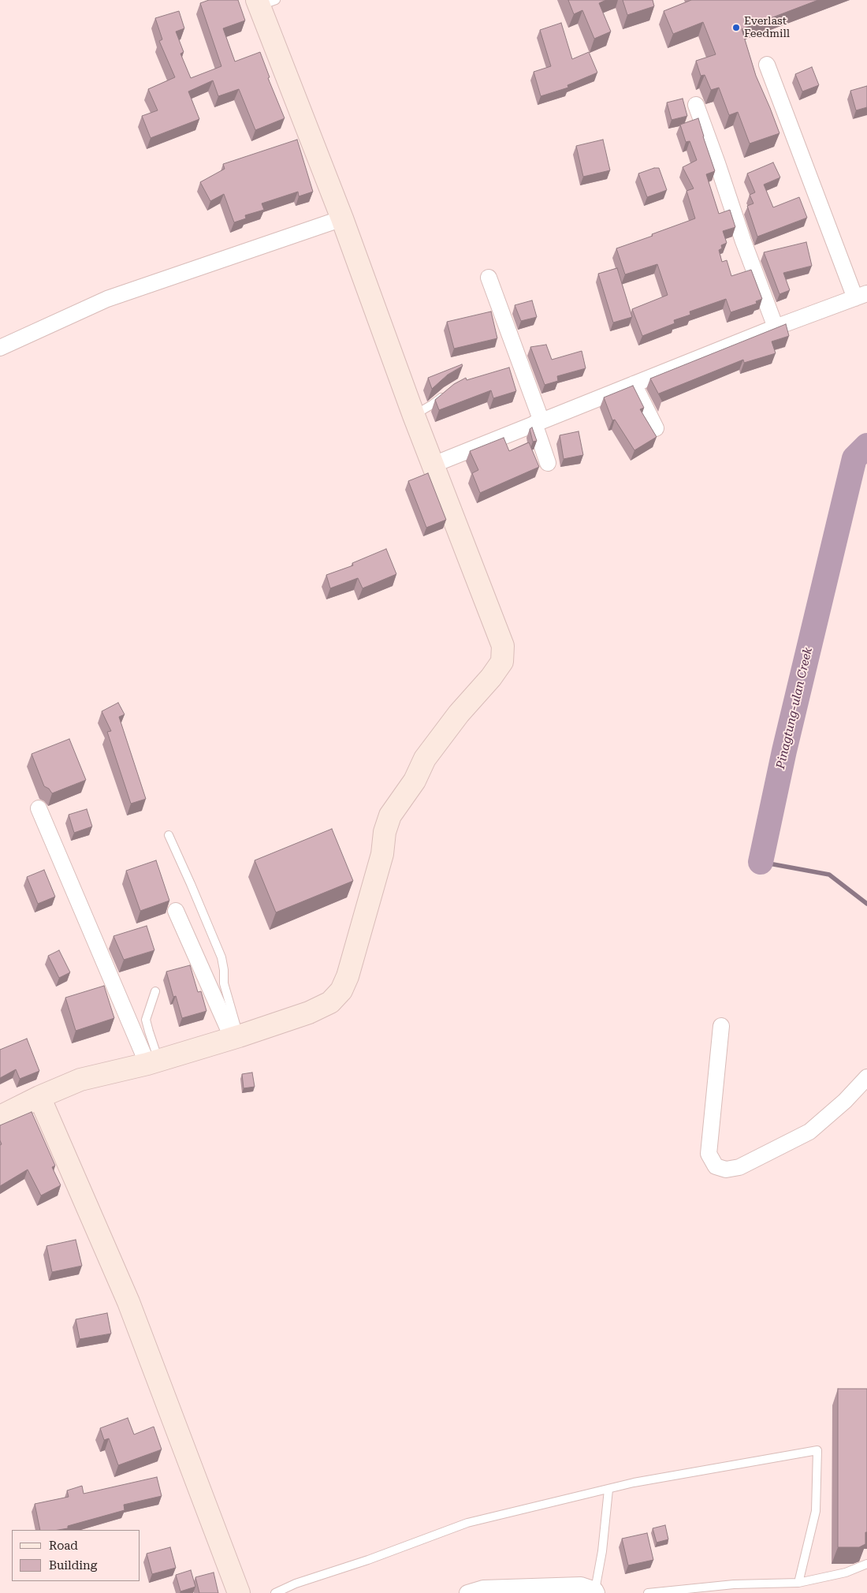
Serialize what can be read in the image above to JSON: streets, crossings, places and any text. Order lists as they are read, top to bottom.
{
  "water": ["Pinagtung-ulan Creek"],
  "places": ["Everlast Feedmill"],
  "legend": ["Road", "Building"]
}
